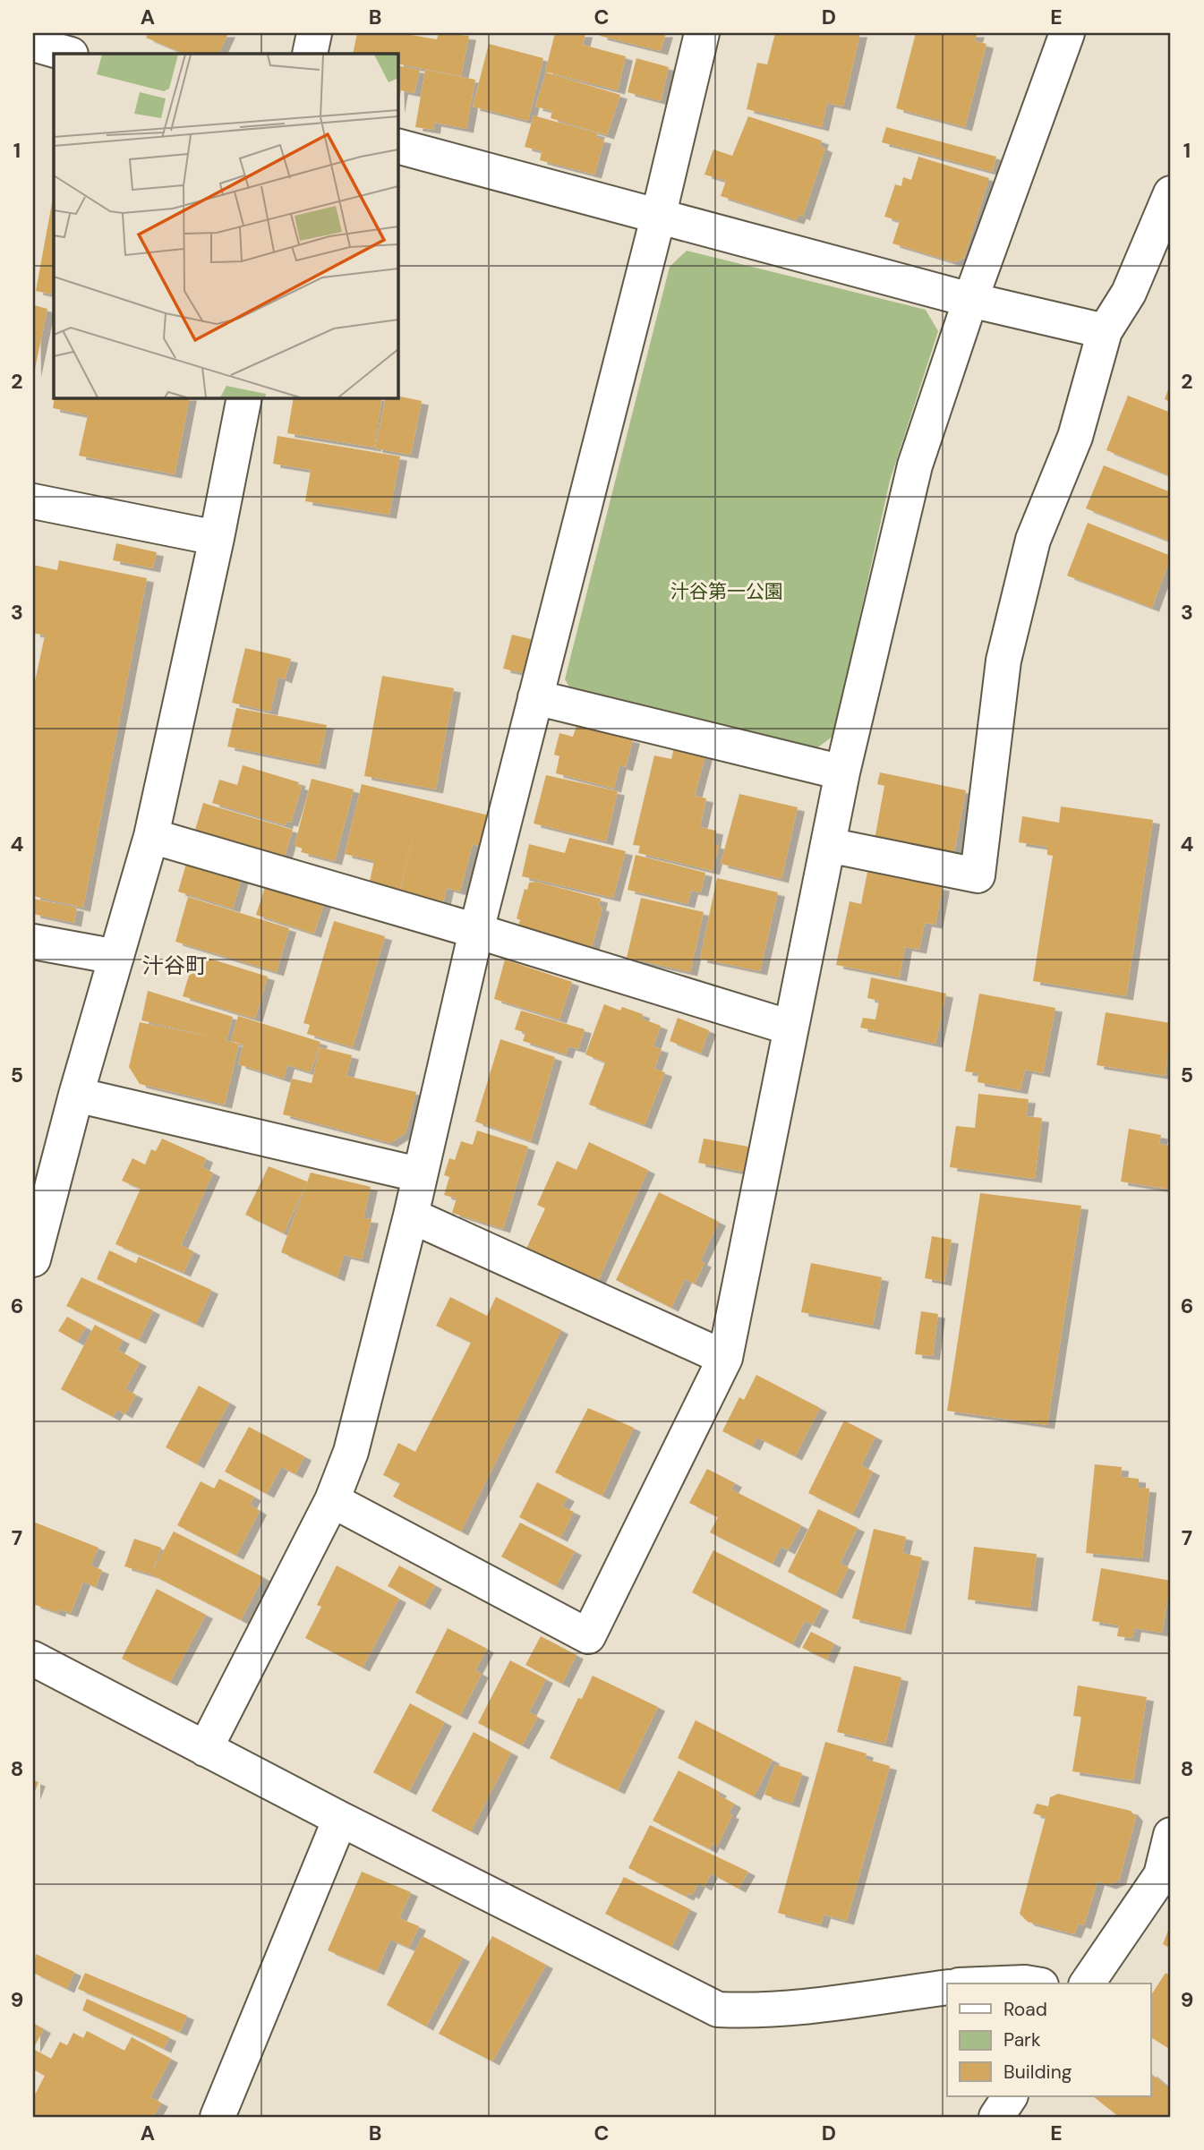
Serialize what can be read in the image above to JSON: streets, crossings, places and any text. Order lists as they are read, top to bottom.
{
  "districts": ["汁谷町"],
  "parks": ["汁谷第一公園"],
  "legend": ["Road", "Park", "Building"],
  "grid": {
    "columns": [
      "A",
      "B",
      "C",
      "D",
      "E"
    ],
    "rows": [
      "1",
      "2",
      "3",
      "4",
      "5",
      "6",
      "7",
      "8",
      "9"
    ]
  }
}
